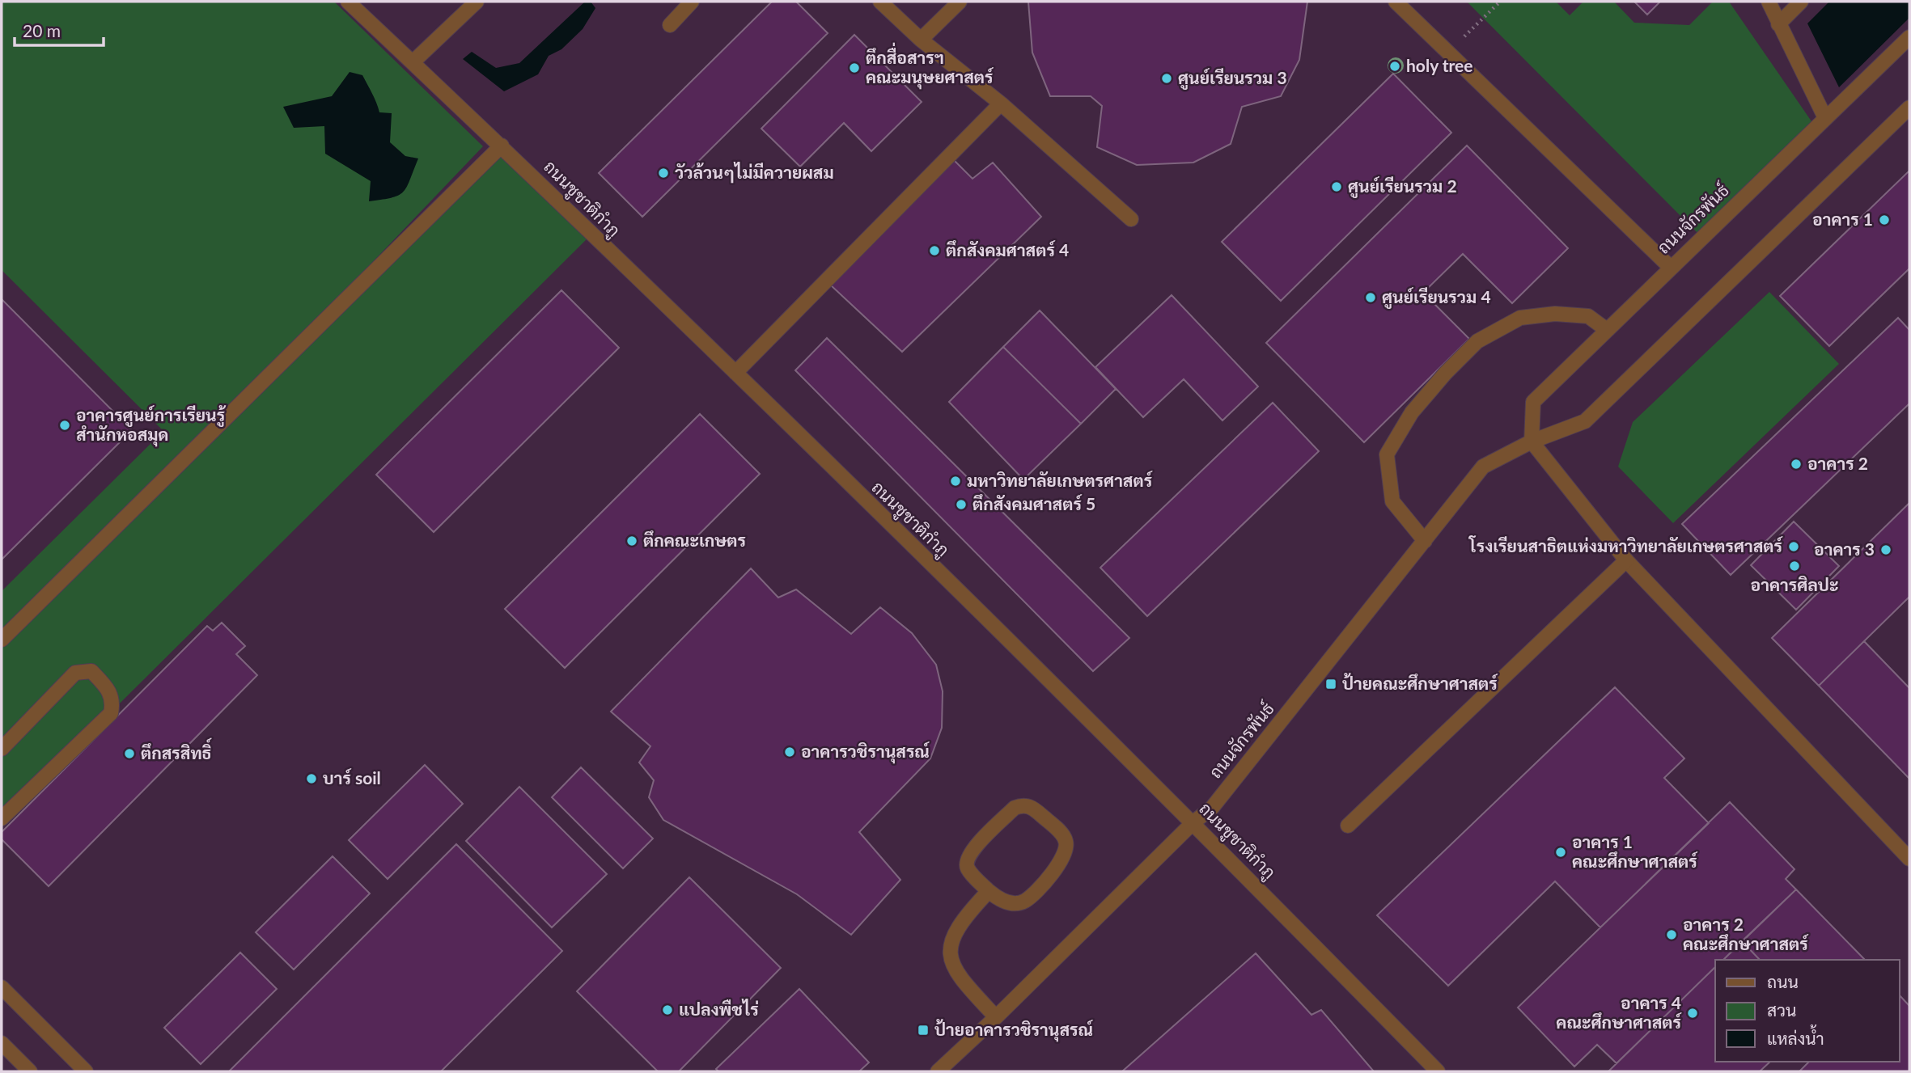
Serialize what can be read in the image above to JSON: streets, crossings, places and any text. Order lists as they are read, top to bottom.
{
  "streets": {
    "street": ["ถนนชูชาติกำภู", "ถนนจักรพันธ์"]
  },
  "crossings": [
    ["ถนนชูชาติกำภู", "ถนนจักรพันธ์"]
  ],
  "places": {
    "other": [
      "holy tree",
      "ตึกสื่อสารฯ คณะมนุษยศาสตร์",
      "ศูนย์เรียนรวม 3",
      "วัวล้วนๆไม่มีควายผสม",
      "ศูนย์เรียนรวม 2",
      "อาคาร 1",
      "ตึกสังคมศาสตร์ 4",
      "ศูนย์เรียนรวม 4",
      "อาคารศูนย์การเรียนรู้ สำนักหอสมุด",
      "อาคาร 2",
      "มหาวิทยาลัยเกษตรศาสตร์",
      "ตึกสังคมศาสตร์ 5",
      "ตึกคณะเกษตร",
      "โรงเรียนสาธิตแห่งมหาวิทยาลัยเกษตรศาสตร์",
      "อาคาร 3",
      "อาคารศิลปะ",
      "อาคารวชิรานุสรณ์",
      "ตึกสรสิทธิ์",
      "บาร์ soil",
      "อาคาร 1 คณะศึกษาศาสตร์",
      "อาคาร 2 คณะศึกษาศาสตร์",
      "แปลงพืชไร่",
      "อาคาร 4 คณะศึกษาศาสตร์"
    ],
    "transit": ["ป้ายคณะศึกษาศาสตร์", "ป้ายอาคารวชิรานุสรณ์"]
  },
  "legend": ["ถนน", "สวน", "แหล่งน้ำ"],
  "scale_bar": "20 m"
}
